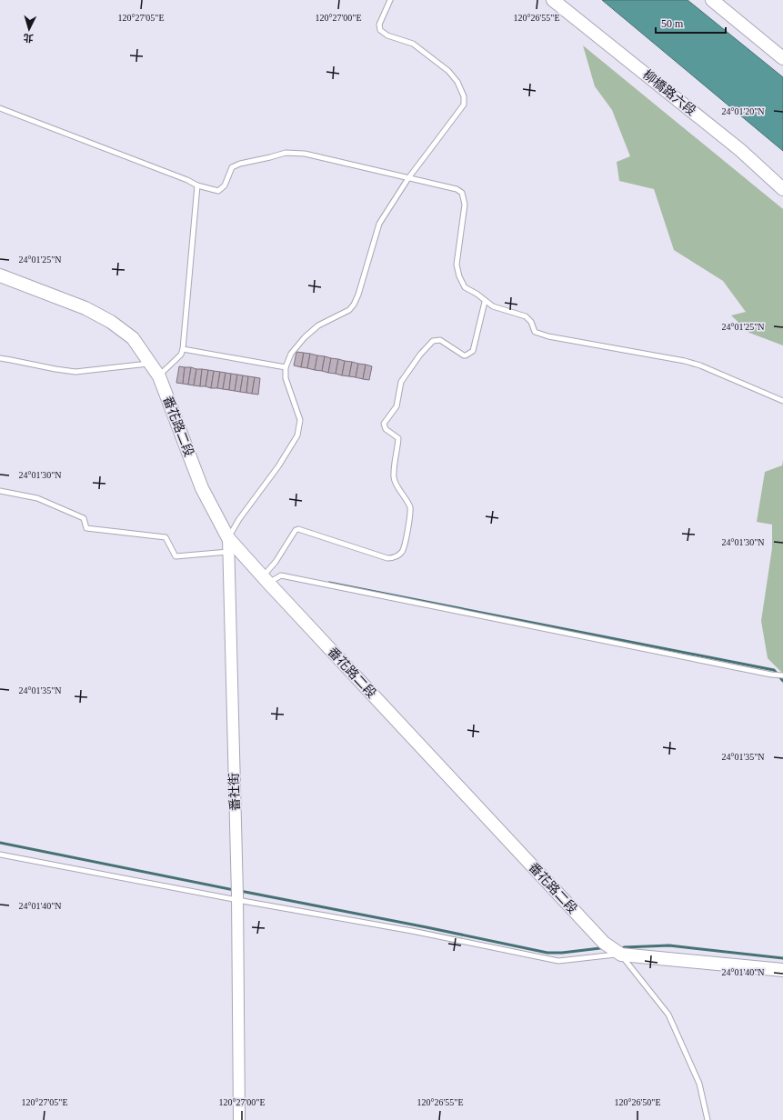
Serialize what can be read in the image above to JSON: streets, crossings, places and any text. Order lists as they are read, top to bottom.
{
  "streets": {
    "main road": ["柳橋路六段", "番花路二段"],
    "street": ["番社街"]
  },
  "crossings": [
    ["番花路二段", "番社街"]
  ],
  "scale_bar": "50 m",
  "north": "bottom",
  "coordinates": [
    "120°27'05\"E",
    "120°27'00\"E",
    "120°26'55\"E",
    "24°01'20\"N",
    "24°01'25\"N",
    "24°01'30\"N",
    "24°01'35\"N",
    "24°01'40\"N",
    "120°26'50\"E"
  ]
}
